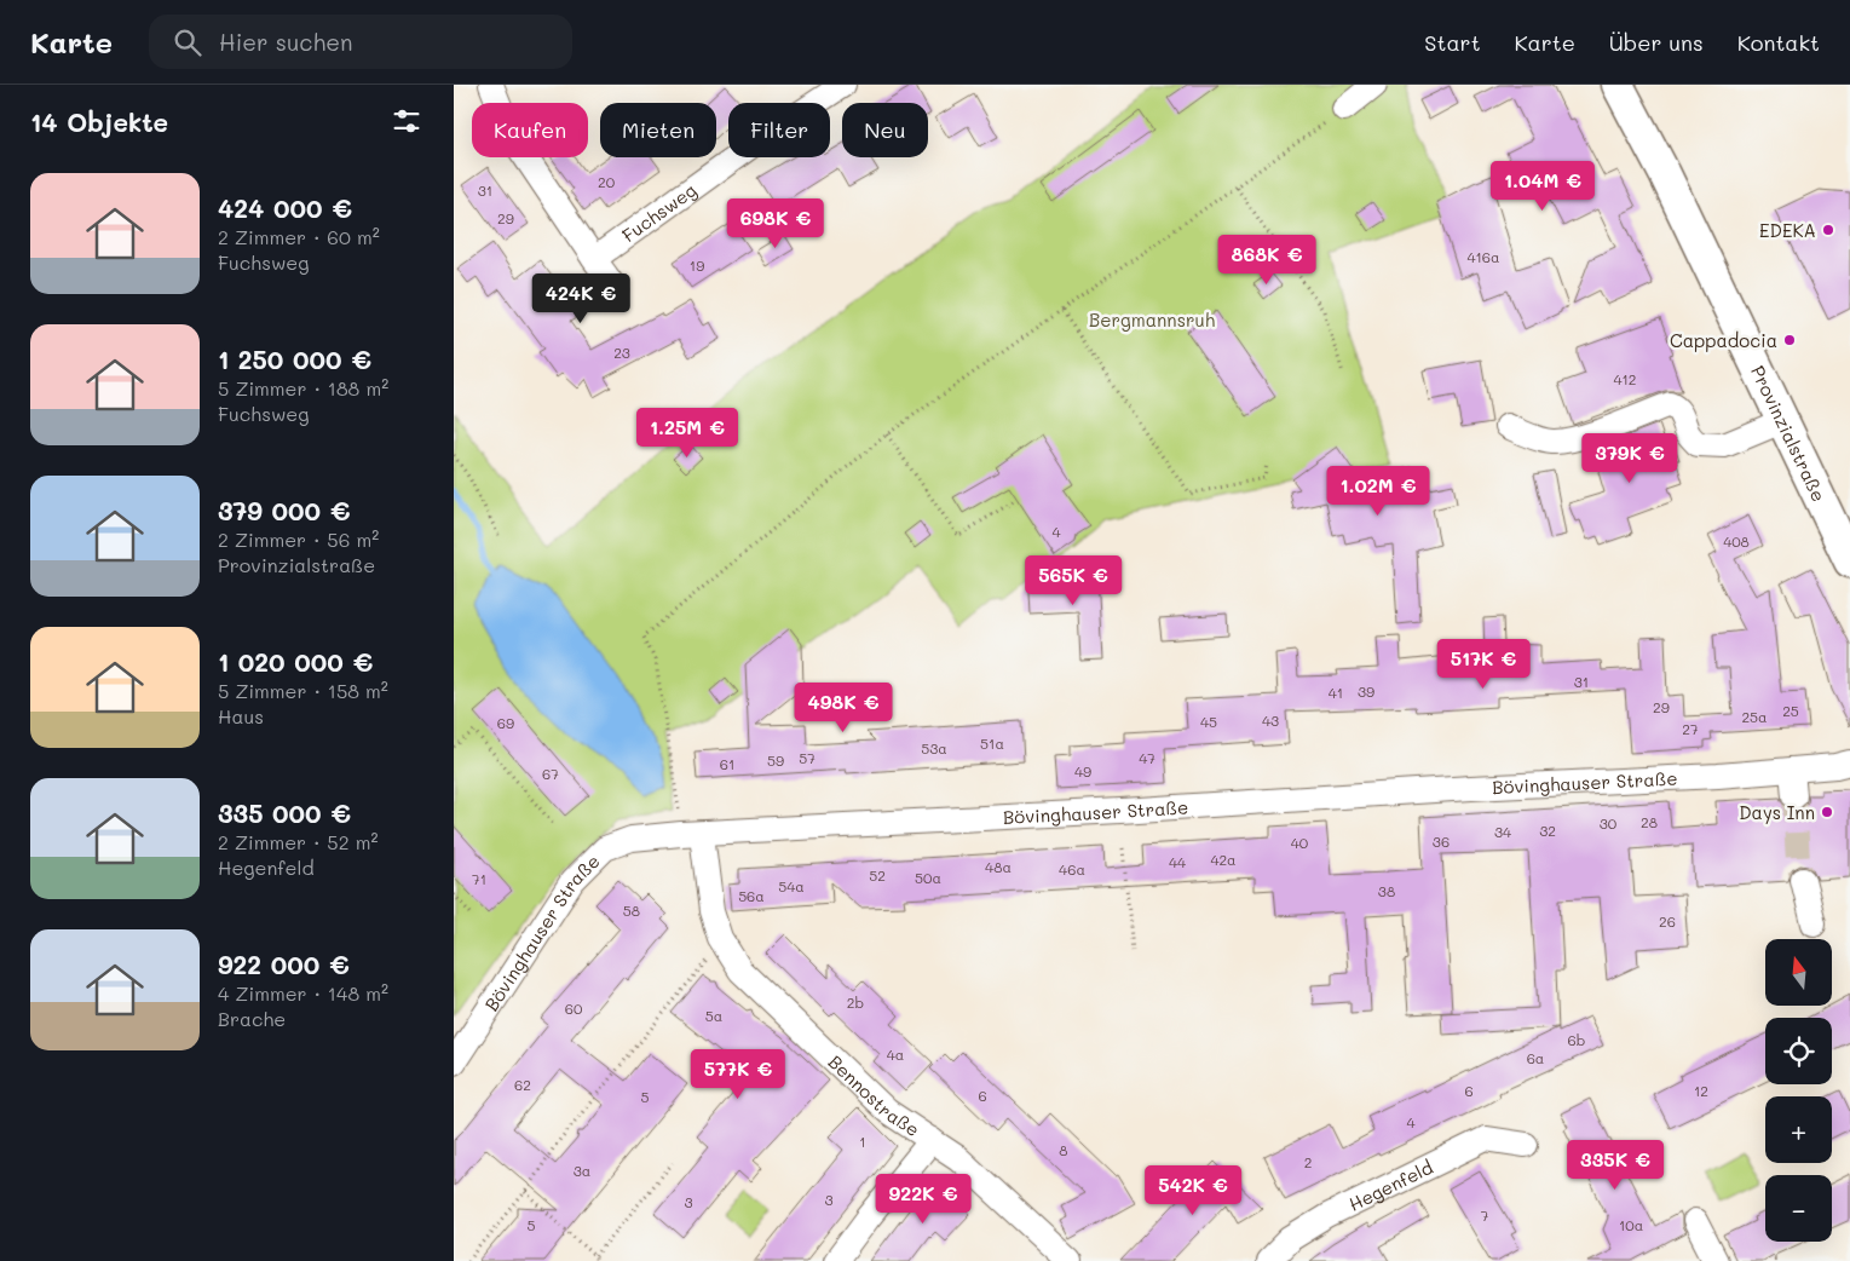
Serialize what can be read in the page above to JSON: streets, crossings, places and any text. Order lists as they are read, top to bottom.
{
  "streets": {
    "main road": ["Provinzialstraße"],
    "street": [
      "Fuchsweg",
      "Bövinghauser Straße",
      "Bennostraße",
      "Hegenfeld"
    ]
  },
  "crossings": [
    ["Bövinghauser Straße", "Bennostraße"]
  ],
  "parks": ["Bergmannsruh"],
  "places": ["EDEKA", "Cappadocia", "Days Inn"],
  "house_numbers": [
    "20",
    "31",
    "29",
    "416a",
    "19",
    "23",
    "412",
    "4",
    "408",
    "31",
    "39",
    "41",
    "29",
    "25",
    "25a",
    "43",
    "45",
    "69",
    "27",
    "51a",
    "53a",
    "57",
    "47",
    "59",
    "61",
    "49",
    "67",
    "28",
    "30",
    "32",
    "34",
    "36",
    "40",
    "42a",
    "44",
    "48a",
    "46a",
    "52",
    "50a",
    "71",
    "54a",
    "38",
    "56a",
    "58",
    "26",
    "2b",
    "60",
    "5a",
    "6b",
    "4a",
    "6a",
    "62",
    "6",
    "12",
    "6",
    "5",
    "4",
    "1",
    "8",
    "2",
    "3a",
    "3",
    "3",
    "7",
    "5",
    "10a"
  ],
  "north": "top",
  "page": {
    "header": "Karte",
    "search": "Hier suchen",
    "nav": [
      "Start",
      "Karte",
      "Über uns",
      "Kontakt"
    ],
    "heading": "14 Objekte",
    "chip": [
      "Kaufen",
      "Mieten",
      "Filter",
      "Neu"
    ],
    "list": [
      {
        "name": "424 000 €",
        "note": "2 Zimmer · 60 m² · Fuchsweg"
      },
      {
        "name": "1 250 000 €",
        "note": "5 Zimmer · 188 m² · Fuchsweg"
      },
      {
        "name": "379 000 €",
        "note": "2 Zimmer · 56 m² · Provinzialstraße"
      },
      {
        "name": "1 020 000 €",
        "note": "5 Zimmer · 158 m² · Haus"
      },
      {
        "name": "335 000 €",
        "note": "2 Zimmer · 52 m² · Hegenfeld"
      },
      {
        "name": "922 000 €",
        "note": "4 Zimmer · 148 m² · Brache"
      }
    ],
    "price": [
      "1.04M €",
      "698K €",
      "868K €",
      "424K €",
      "1.25M €",
      "379K €",
      "1.02M €",
      "565K €",
      "517K €",
      "498K €",
      "577K €",
      "335K €",
      "542K €",
      "922K €"
    ],
    "map_buttons": ["+", "−"]
  }
}
